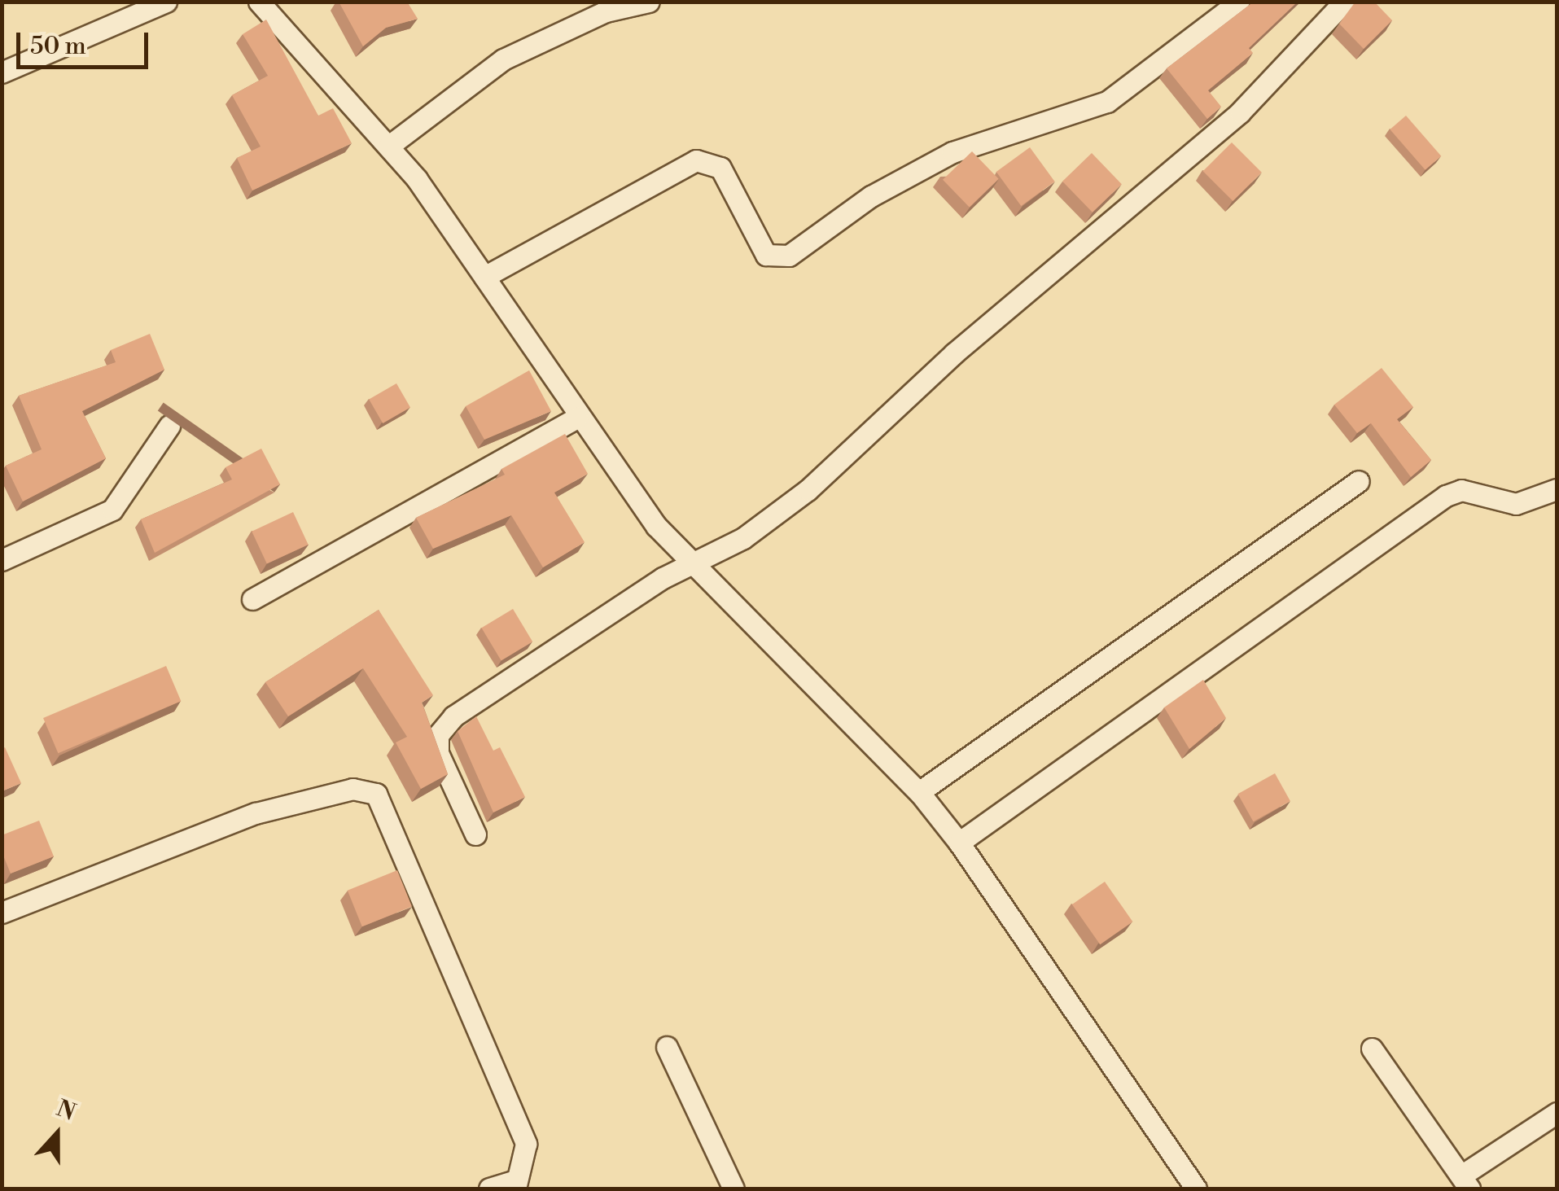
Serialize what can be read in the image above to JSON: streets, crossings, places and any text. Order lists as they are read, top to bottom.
{
  "scale_bar": "50 m",
  "north": "top"
}
